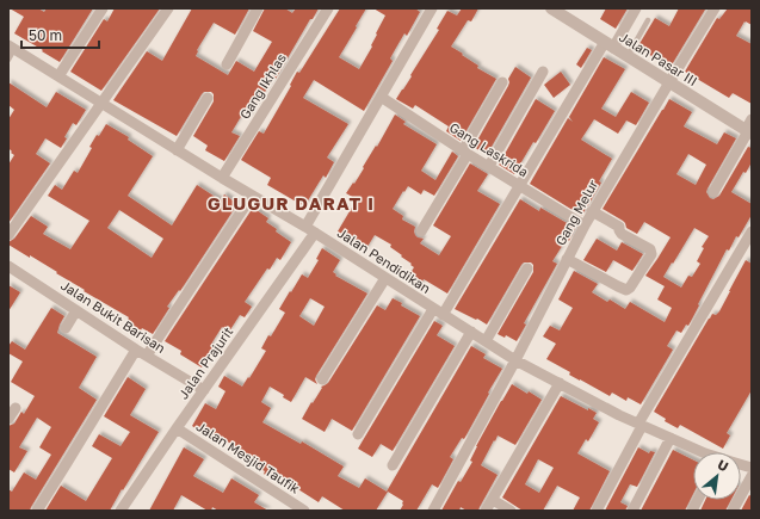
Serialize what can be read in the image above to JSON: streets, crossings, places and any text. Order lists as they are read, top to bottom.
{
  "streets": {
    "street": [
      "Jalan Pasar III",
      "Gang Ikhlas",
      "Gang Laskrida",
      "Gang Melur",
      "Jalan Pendidikan",
      "Jalan Bukit Barisan",
      "Jalan Prajurit",
      "Jalan Mesjid Taufik"
    ]
  },
  "crossings": [
    ["Jalan Pasar III", "Gang Melur"],
    ["Gang Ikhlas", "Jalan Pendidikan"],
    ["Gang Laskrida", "Gang Melur"],
    ["Gang Laskrida", "Jalan Prajurit"],
    ["Gang Melur", "Jalan Pendidikan"],
    ["Jalan Pendidikan", "Jalan Prajurit"],
    ["Jalan Bukit Barisan", "Jalan Prajurit"],
    ["Jalan Prajurit", "Jalan Mesjid Taufik"]
  ],
  "districts": ["GLUGUR DARAT I"],
  "scale_bar": "50 m",
  "north": "top right"
}
